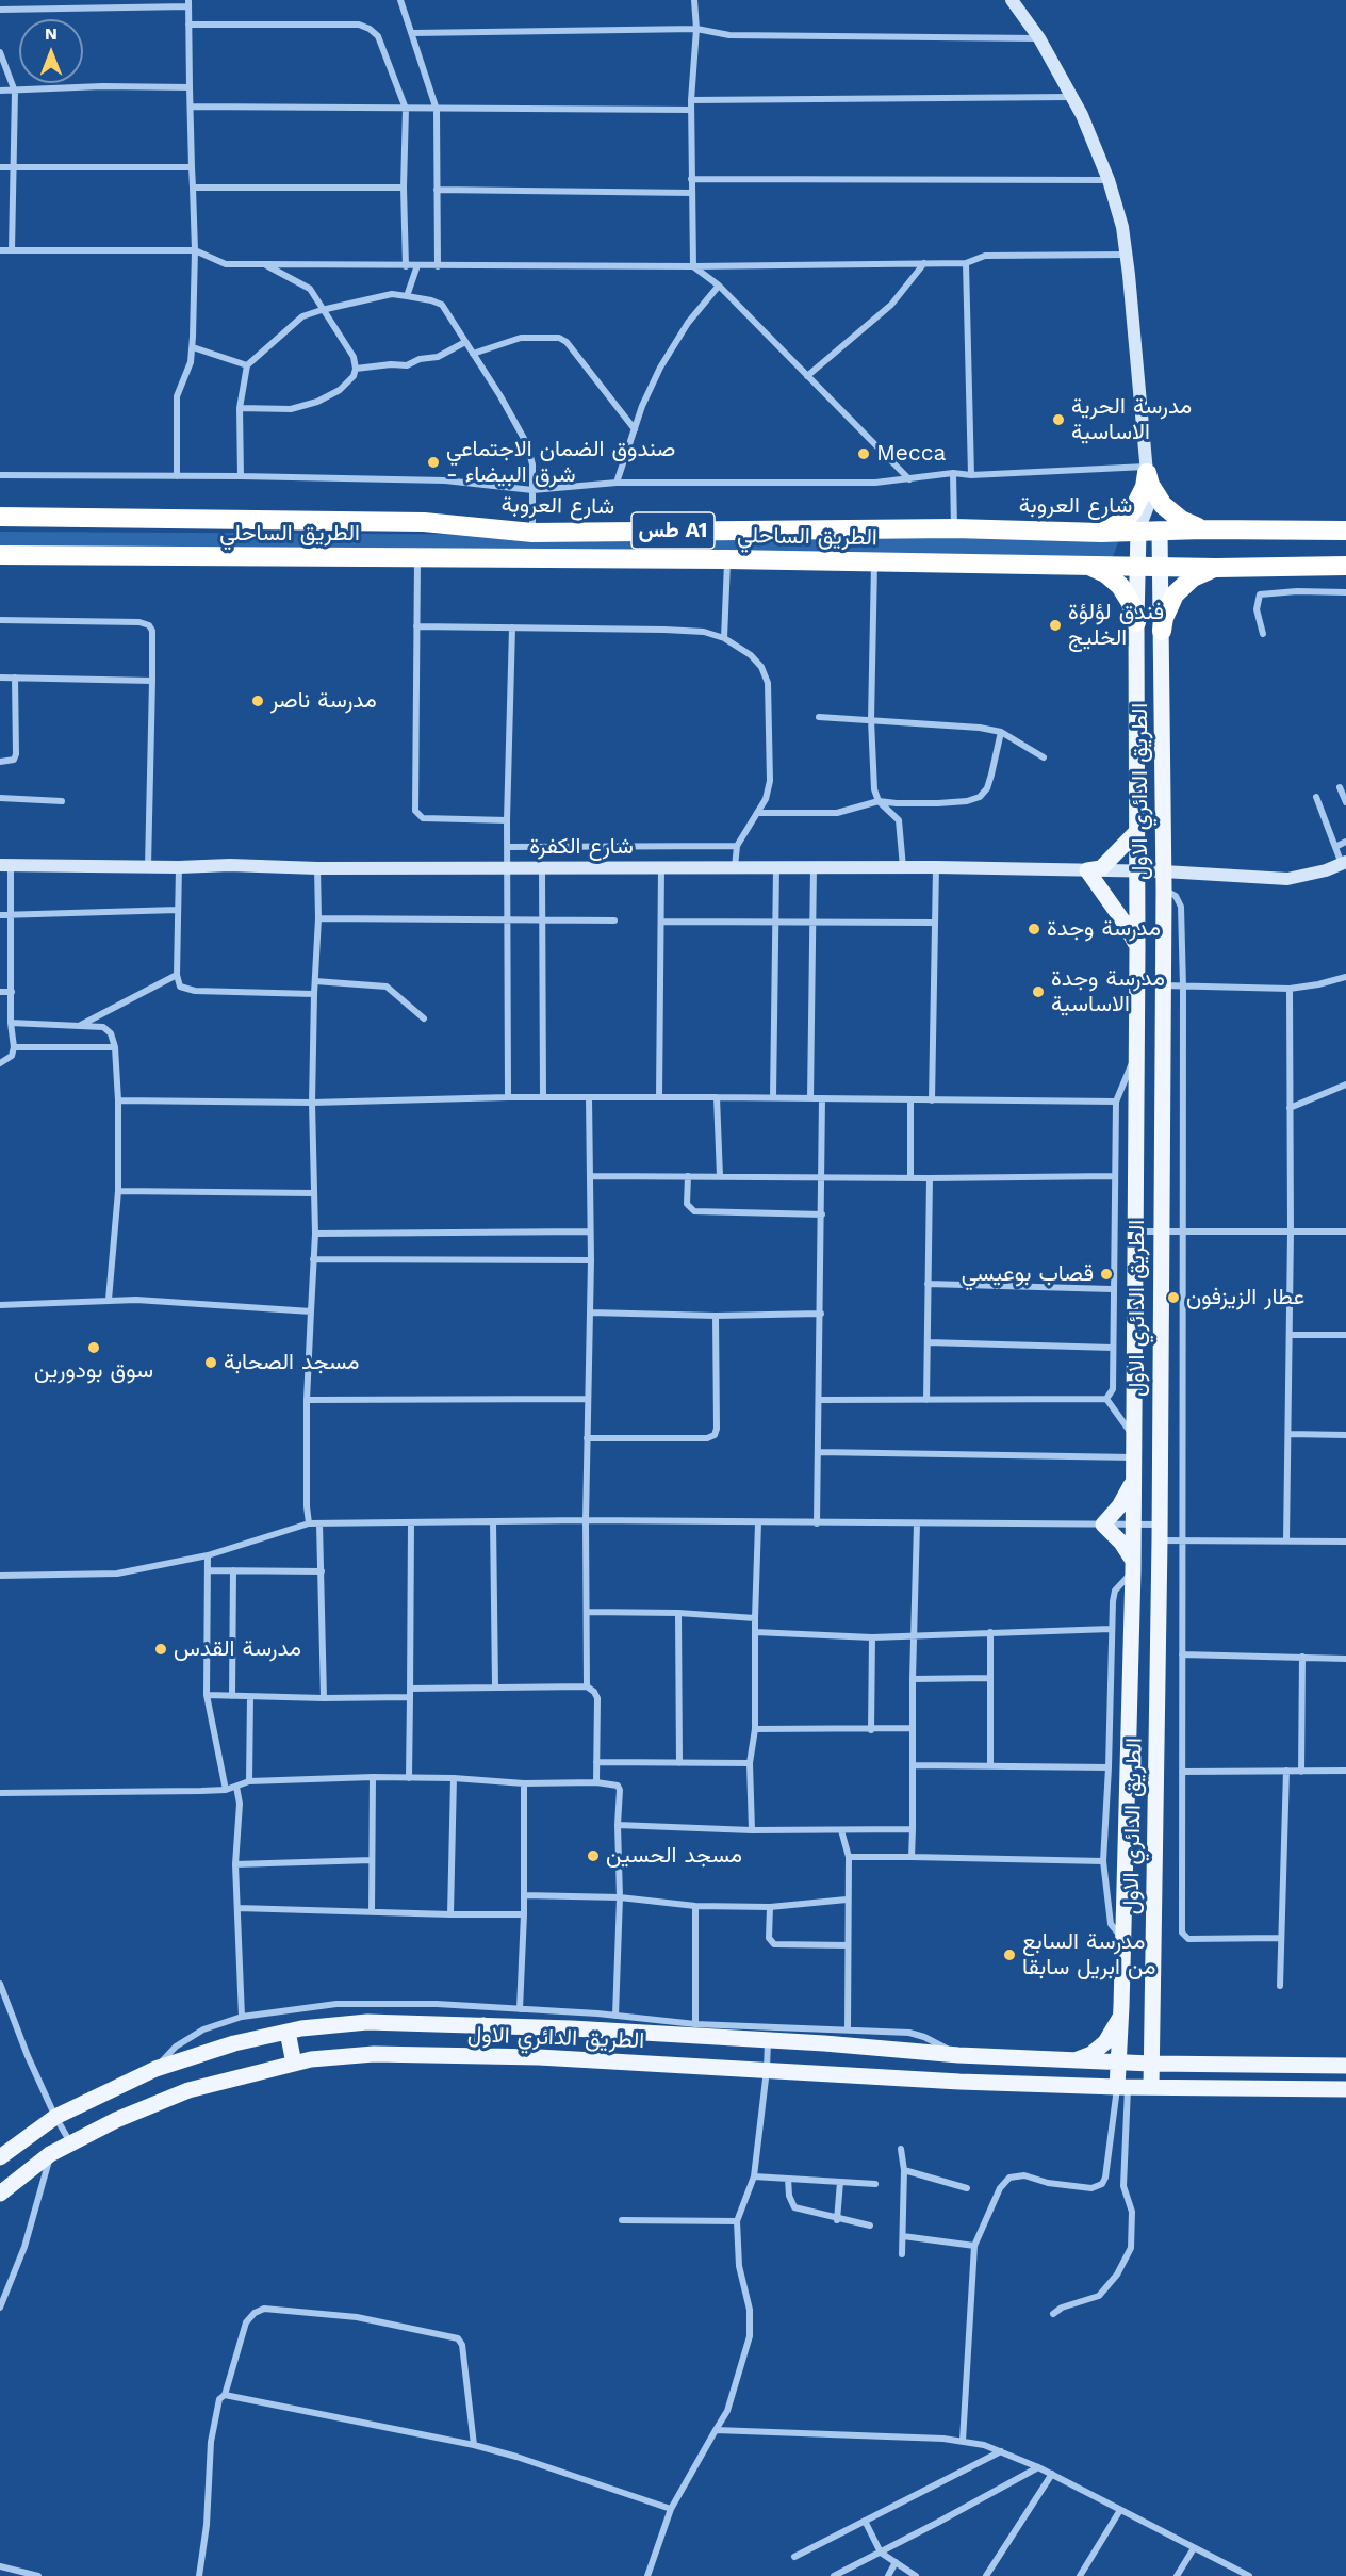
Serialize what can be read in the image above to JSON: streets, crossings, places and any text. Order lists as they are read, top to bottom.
{
  "streets": {
    "highway": ["شارع العروبة", "طس A1", "الطريق الساحلي"],
    "main road": ["الطريق الدائري الاول"],
    "street": ["شارع الكفرة"]
  },
  "crossings": [
    ["شارع العروبة", "الطريق الدائري الاول"],
    ["الطريق الساحلي", "الطريق الدائري الاول"],
    ["الطريق الدائري الاول", "شارع الكفرة"]
  ],
  "places": [
    "مدرسة الحرية الاساسية",
    "Mecca",
    "صندوق الضمان الاجتماعي - شرق البيضاء",
    "فندق لؤلؤة الخليج",
    "مدرسة ناصر",
    "مدرسة وجدة",
    "مدرسة وجدة الاساسية",
    "قصاب بوعيسي",
    "عطار الزيزفون",
    "سوق بودورين",
    "مسجد الصحابة",
    "مدرسة القدس",
    "مسجد الحسين",
    "مدرسة السابع من ابريل سابقا"
  ],
  "north": "top"
}
